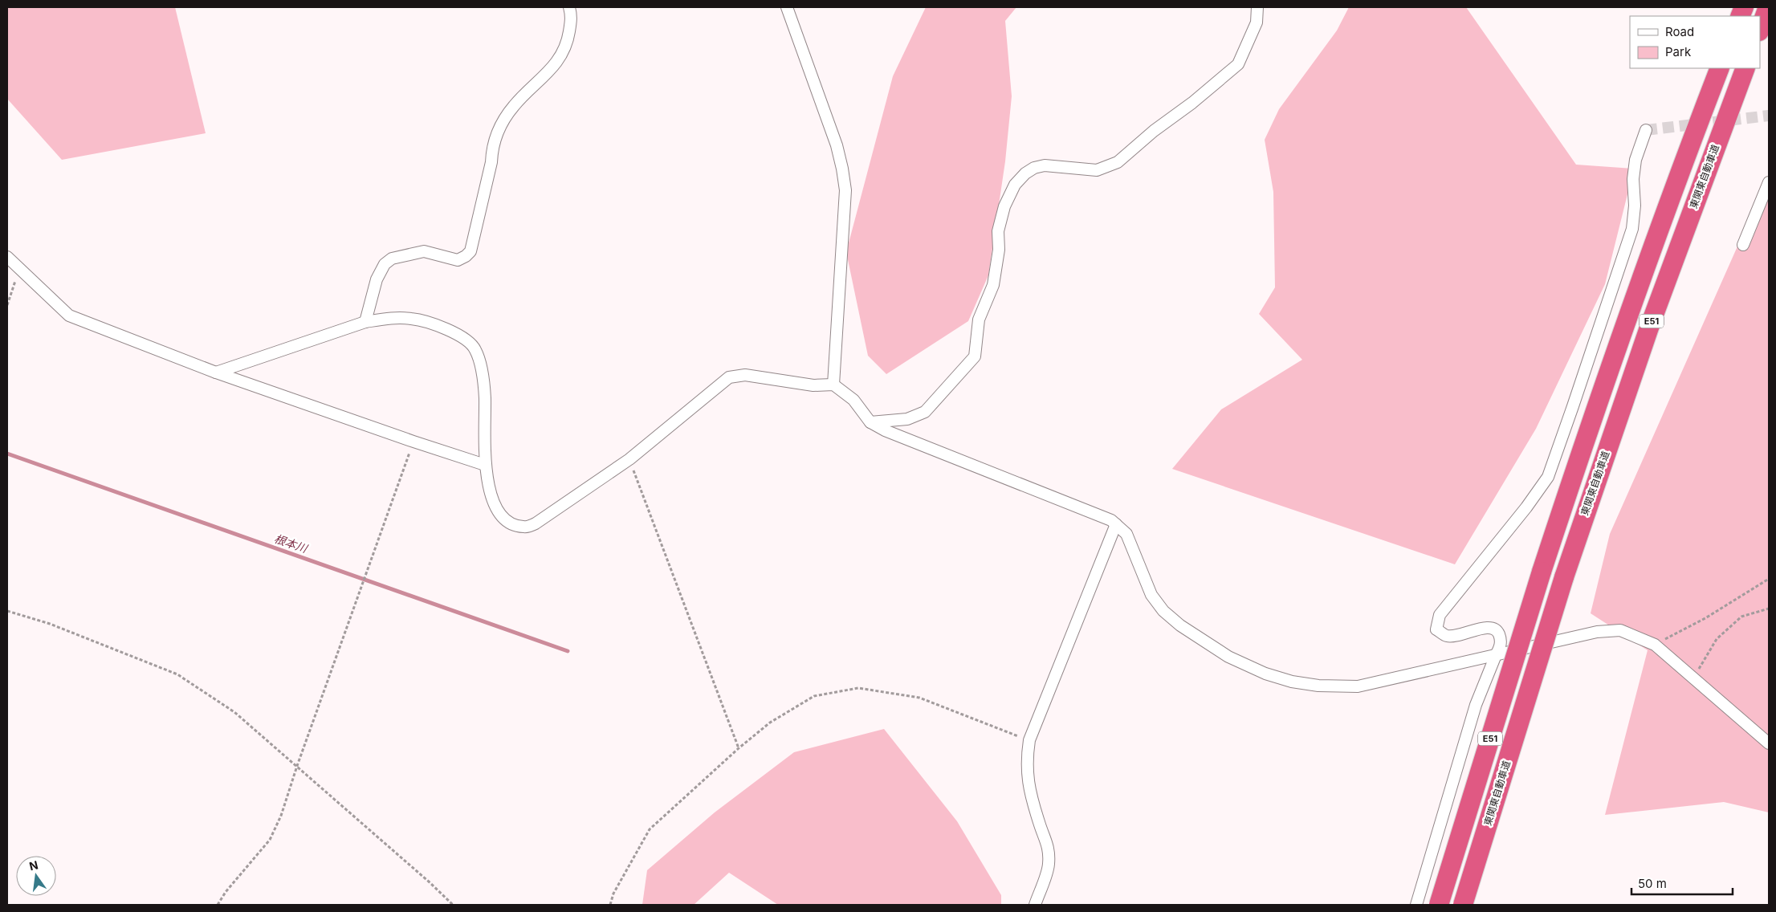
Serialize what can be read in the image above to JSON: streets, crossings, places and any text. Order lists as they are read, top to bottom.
{
  "streets": {
    "highway": ["東関東自動車道", "E51"]
  },
  "water": ["根本川"],
  "legend": ["Road", "Park"],
  "scale_bar": "50 m",
  "north": "top"
}
